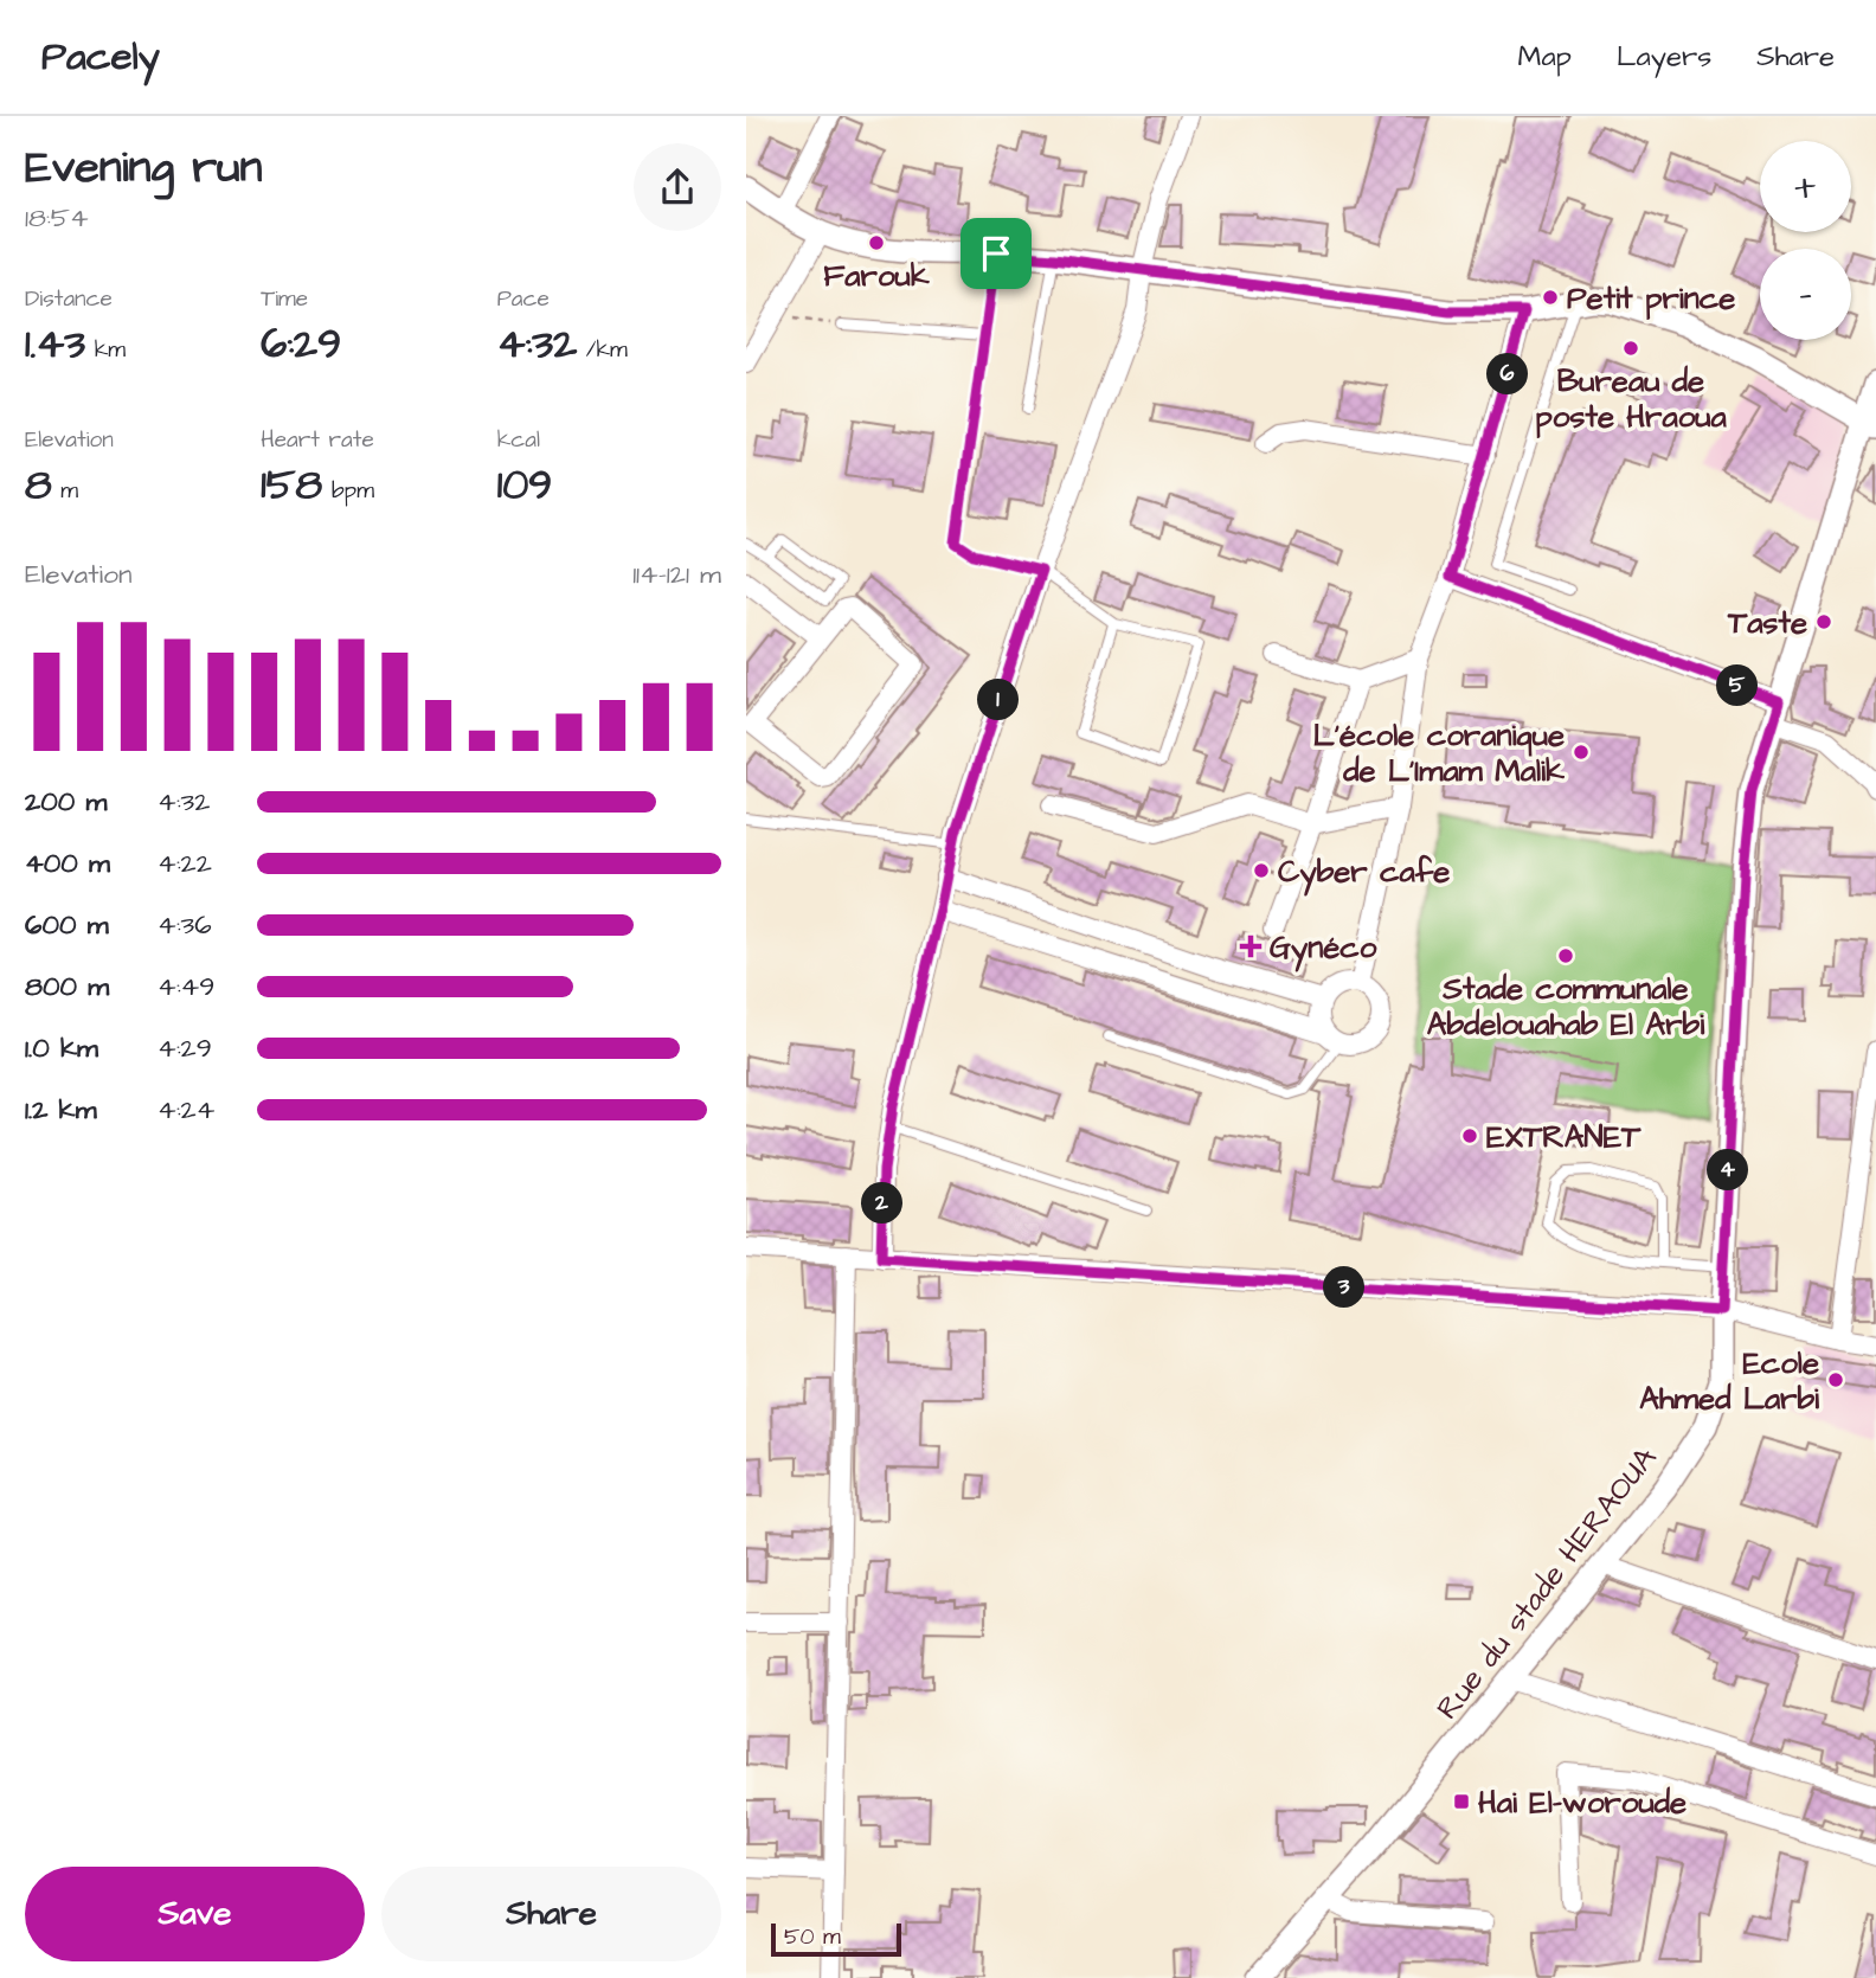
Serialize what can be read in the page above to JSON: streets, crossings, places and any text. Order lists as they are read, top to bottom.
{
  "streets": {
    "street": ["Rue du stade HERAOUA"]
  },
  "places": {
    "other": [
      "Farouk",
      "Petit prince",
      "Bureau de poste Hraoua",
      "Taste",
      "L'école coranique de L'Imam Malik",
      "Cyber cafe",
      "Stade communale Abdelouahab El Arbi",
      "EXTRANET",
      "Ecole Ahmed Larbi"
    ],
    "health": ["Gynéco"],
    "transit": ["Hai El-woroude"]
  },
  "scale_bar": "50 m",
  "page": {
    "header": "Pacely",
    "nav": ["Map", "Layers", "Share"],
    "heading": ["Evening run", "18:54"],
    "map_buttons": ["+", "−"],
    "stats": [
      ["Distance", "1.43 km"],
      ["Time", "6:29"],
      ["Pace", "4:32 /km"],
      ["Elevation", "8 m"],
      ["Heart rate", "158 bpm"],
      ["kcal", "109"]
    ],
    "pins": [
      "6",
      "5",
      "1",
      "4",
      "2",
      "3"
    ],
    "chart": ["Elevation", "114–121 m"],
    "list": [
      {
        "name": "200 m",
        "note": "4:32"
      },
      {
        "name": "400 m",
        "note": "4:22"
      },
      {
        "name": "600 m",
        "note": "4:36"
      },
      {
        "name": "800 m",
        "note": "4:49"
      },
      {
        "name": "1.0 km",
        "note": "4:29"
      },
      {
        "name": "1.2 km",
        "note": "4:24"
      }
    ],
    "buttons": ["Save", "Share"],
    "scale": "50 m"
  }
}
